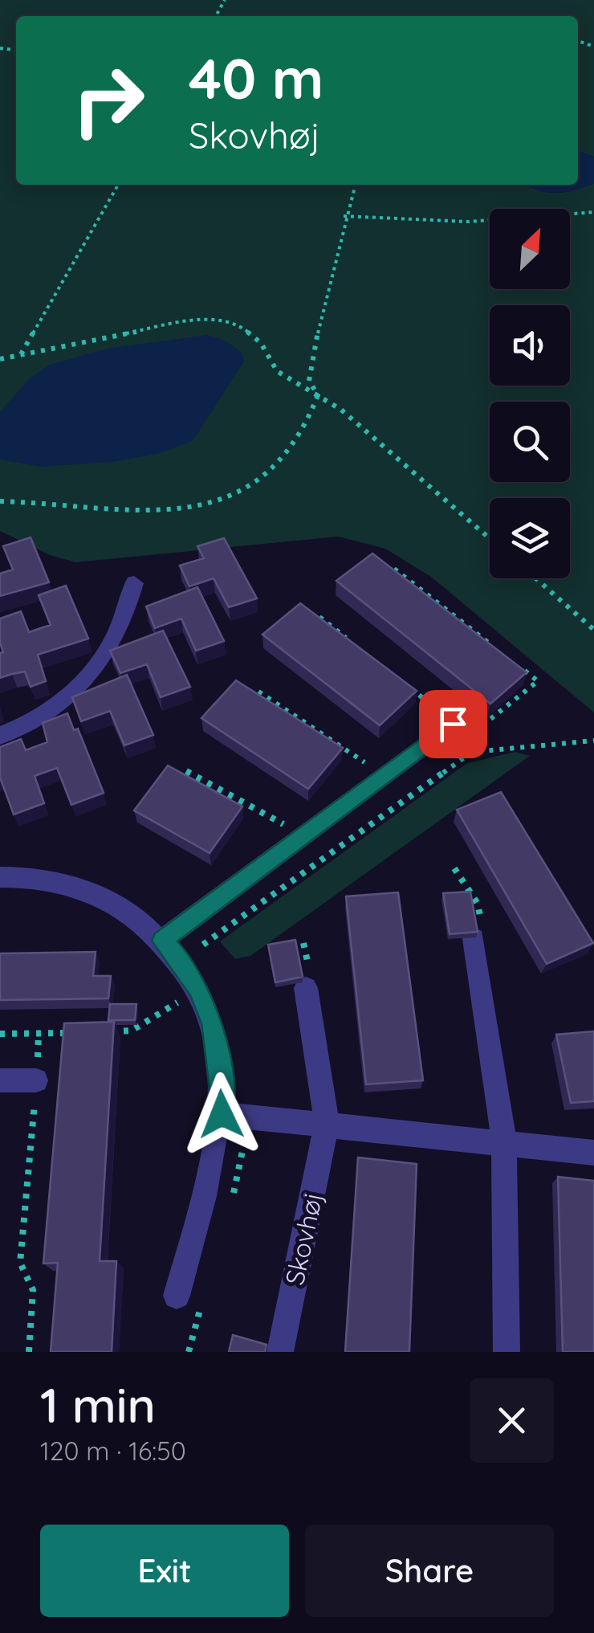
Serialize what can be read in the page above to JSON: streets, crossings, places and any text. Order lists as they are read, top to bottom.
{
  "streets": {
    "street": ["Skovhøj"]
  },
  "north": "top right",
  "page": {
    "turn": ["40 m", "Skovhøj"],
    "heading": ["1 min", "120 m · 16:50"],
    "buttons": ["Exit", "Share"]
  }
}
